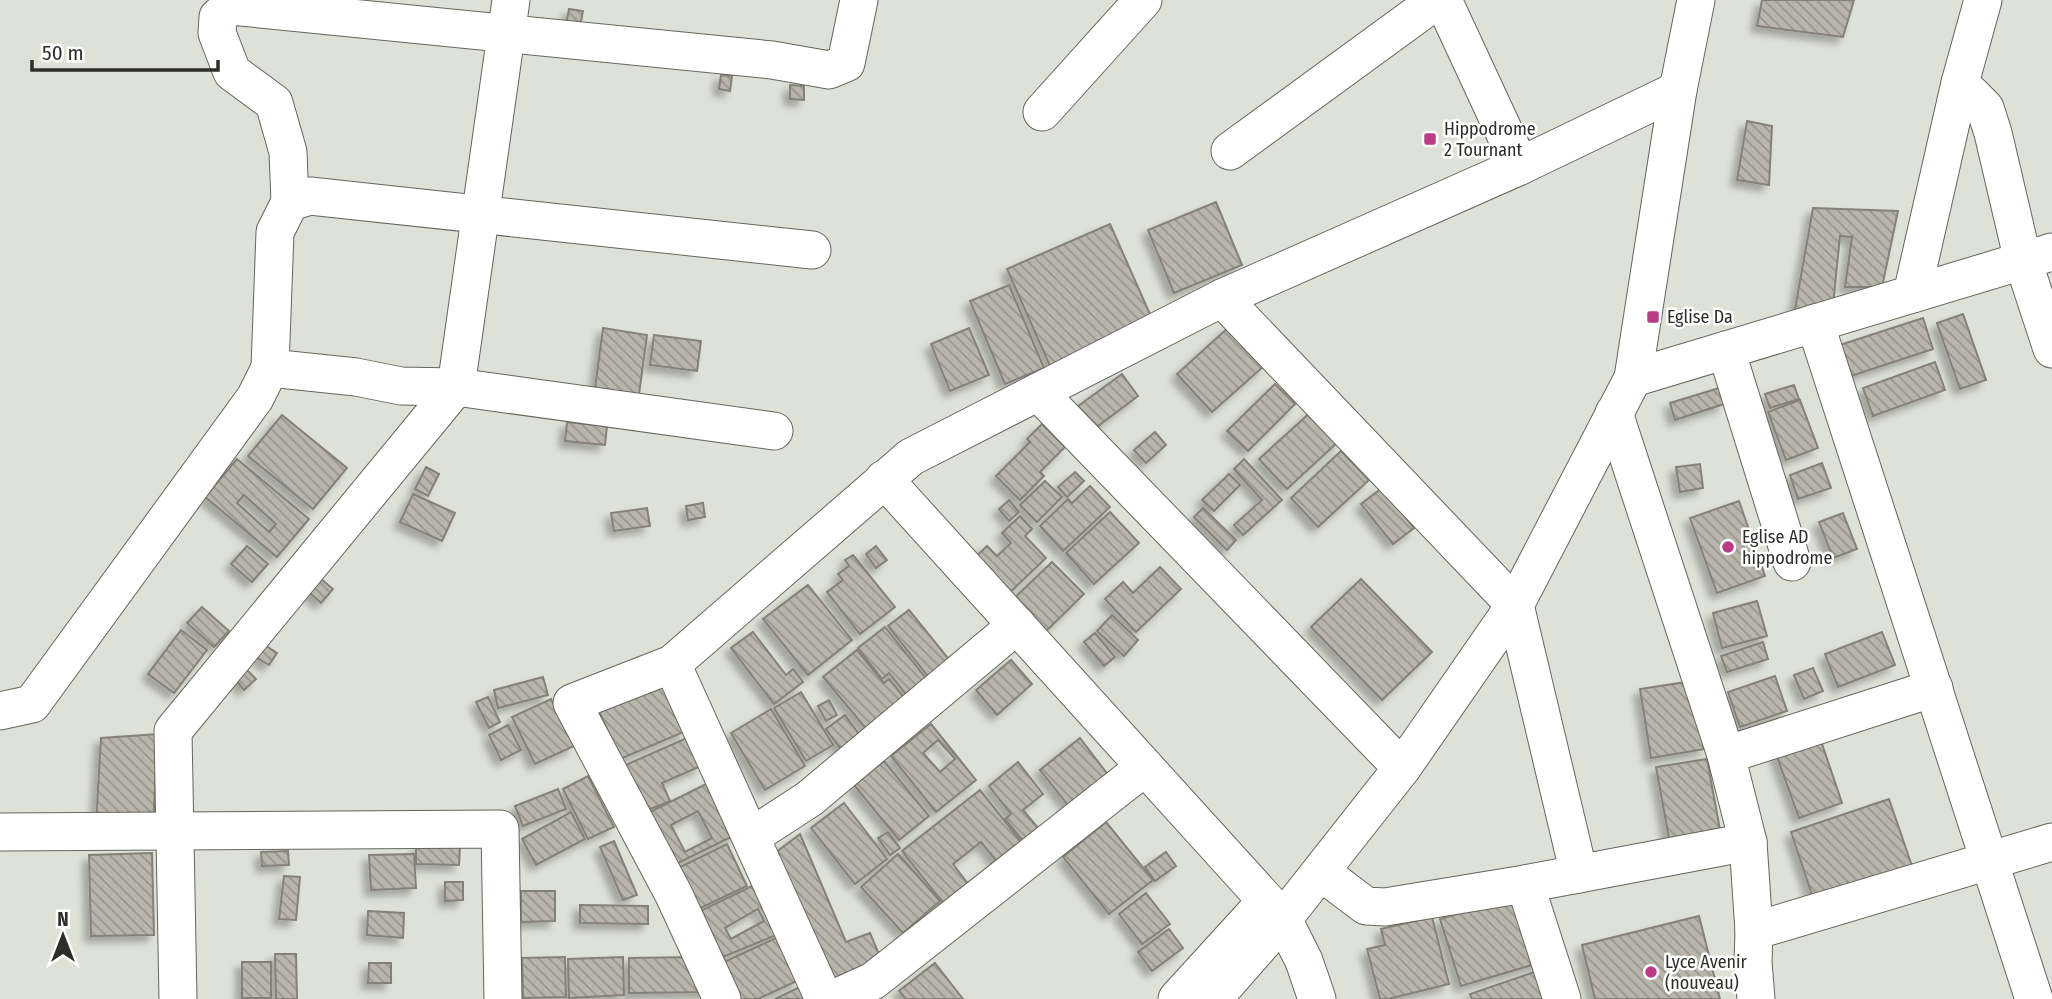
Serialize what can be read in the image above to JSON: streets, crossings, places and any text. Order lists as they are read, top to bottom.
{
  "places": {
    "transit": ["Hippodrome 2 Tournant", "Eglise Da"],
    "other": ["Eglise AD hippodrome", "Lyce Avenir (nouveau)"]
  },
  "scale_bar": "50 m",
  "north": "top"
}
